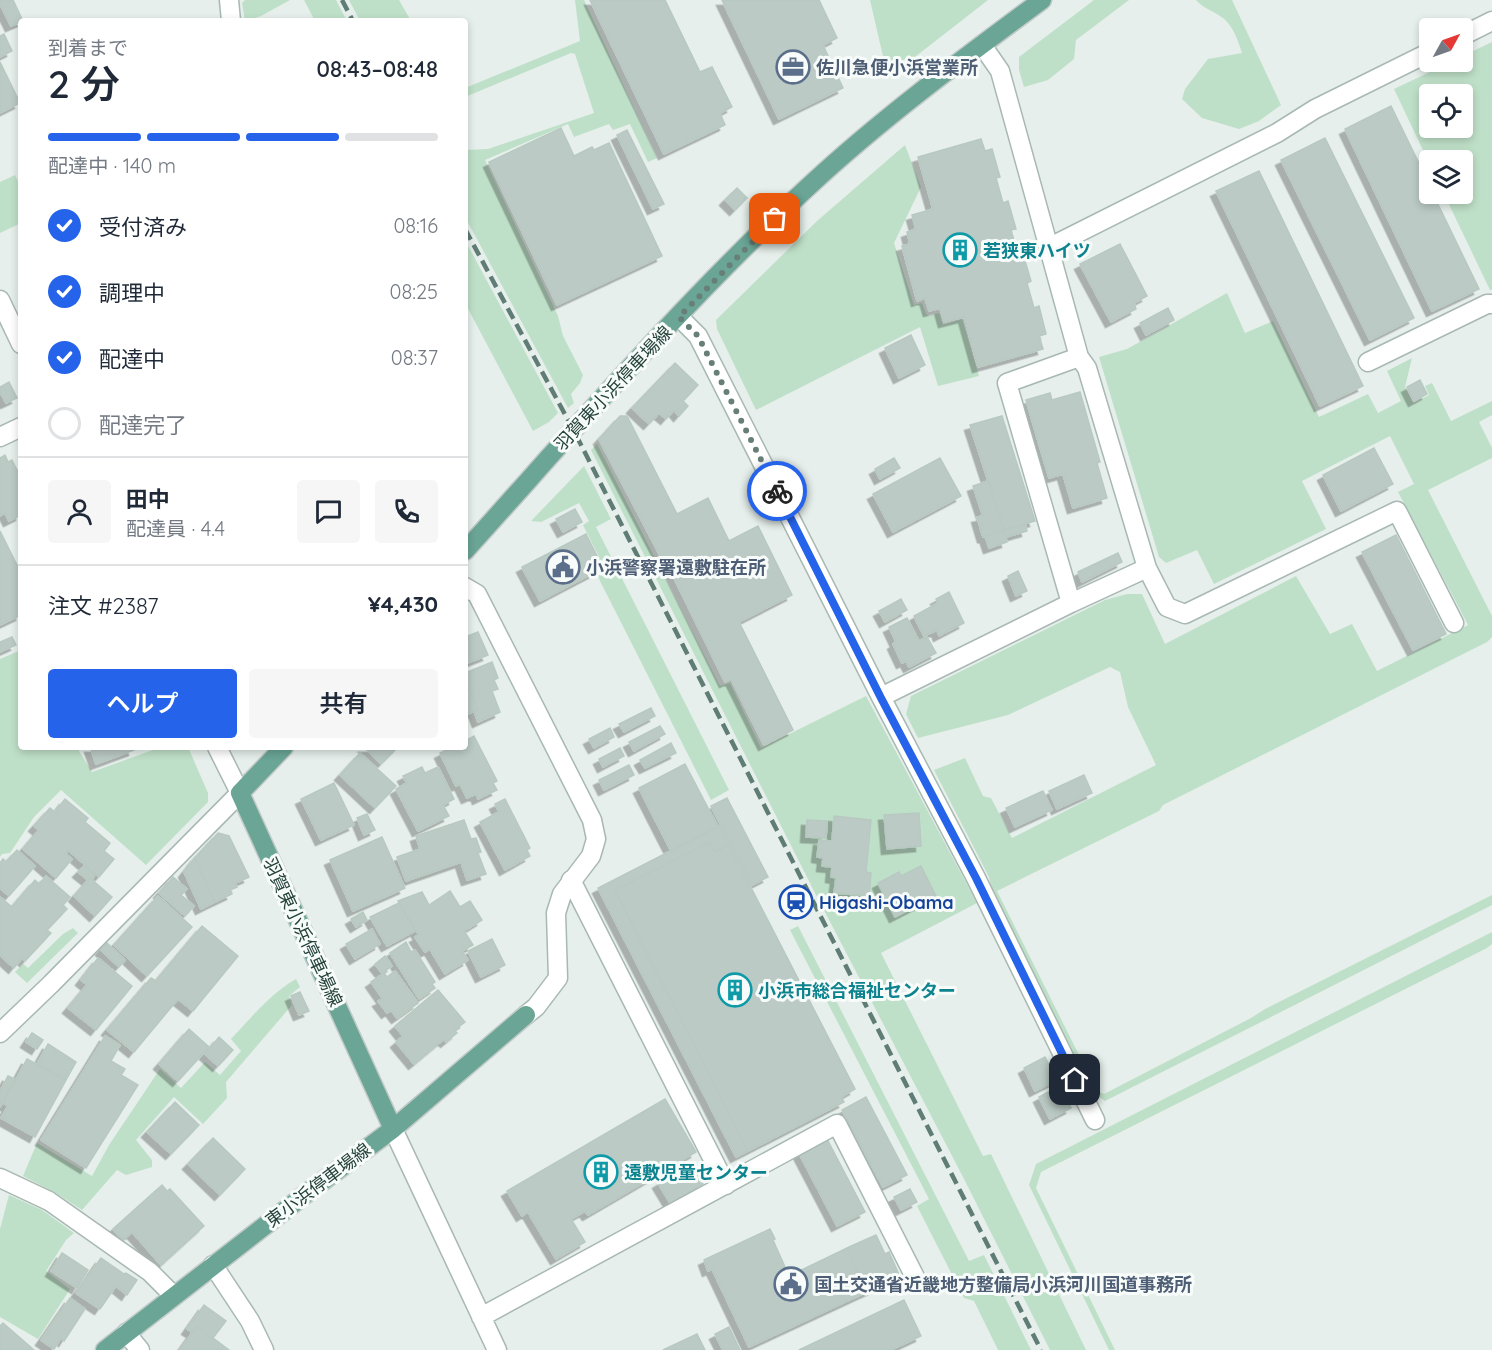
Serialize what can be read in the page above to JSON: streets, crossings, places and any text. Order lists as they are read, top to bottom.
{
  "streets": {
    "main road": ["羽賀東小浜停車場線", "東小浜停車場線"]
  },
  "crossings": [
    ["羽賀東小浜停車場線", "東小浜停車場線"]
  ],
  "places": {
    "office": ["佐川急便小浜営業所"],
    "building": ["若狭東ハイツ", "小浜市総合福祉センター", "遠敷児童センター"],
    "public building": ["小浜警察署遠敷駐在所", "国土交通省近畿地方整備局小浜河川国道事務所"],
    "station": ["Higashi-Obama"]
  },
  "north": "top right",
  "page": {
    "heading": ["2 分", "到着まで", "08:43–08:48"],
    "panel": [
      "田中",
      "配達員 · 4.4",
      "注文 #2387",
      "¥4,430"
    ],
    "bar": "配達中 · 140 m",
    "list": [
      ["受付済み", "08:16"],
      ["調理中", "08:25"],
      ["配達中", "08:37"],
      "配達完了"
    ],
    "buttons": ["ヘルプ", "共有"]
  }
}
